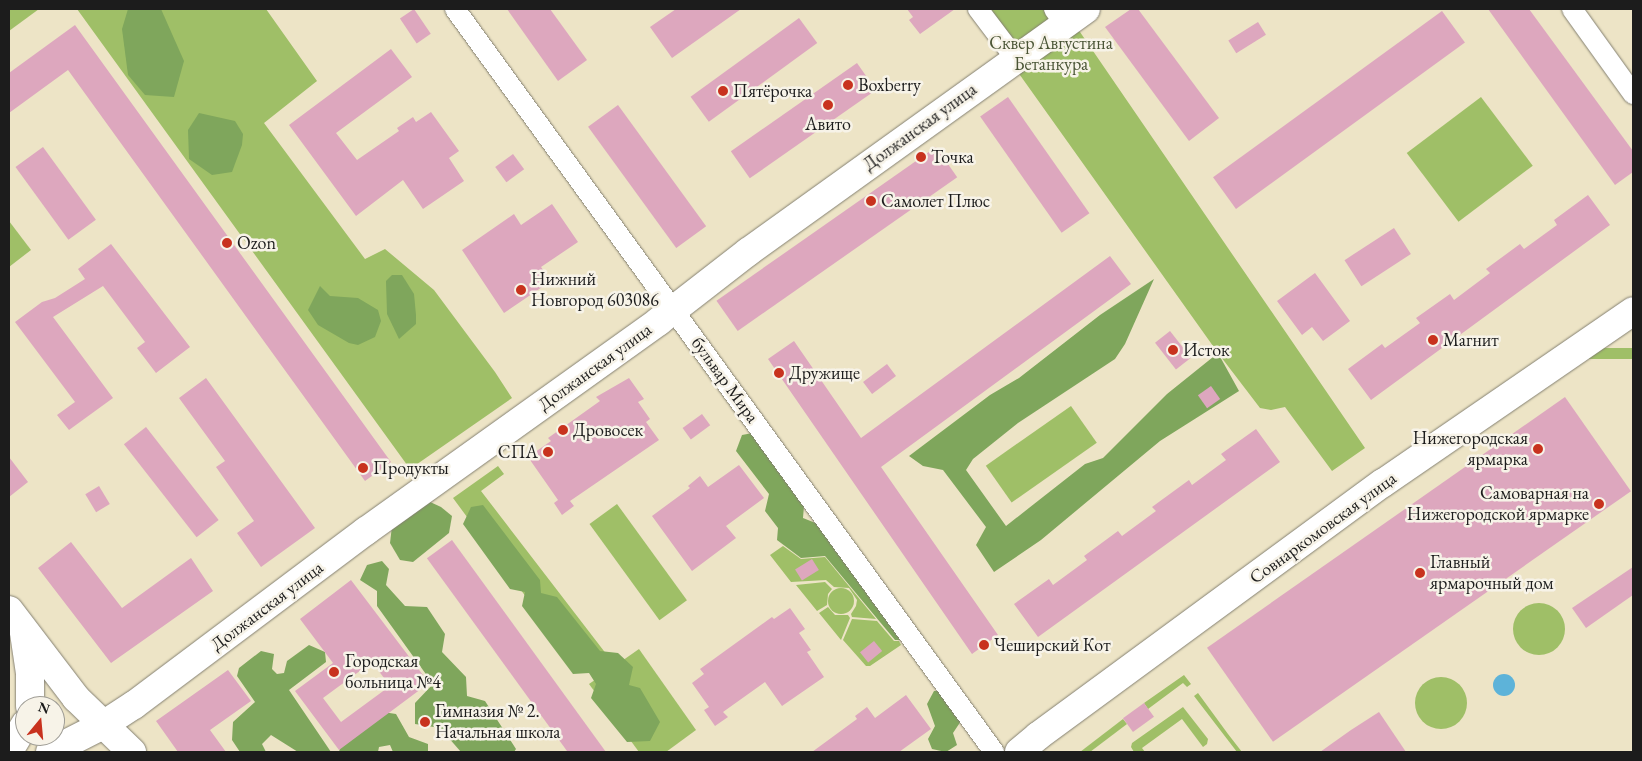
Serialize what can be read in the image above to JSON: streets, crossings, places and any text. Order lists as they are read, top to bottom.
{
  "streets": {
    "main road": ["Должанская улица", "Совнаркомовская улица"],
    "street": ["бульвар Мира"]
  },
  "crossings": [
    ["Должанская улица", "бульвар Мира"]
  ],
  "parks": ["Сквер Августина Бетанкура"],
  "places": [
    "Boxberry",
    "Пятёрочка",
    "Авито",
    "Точка",
    "Самолет Плюс",
    "Ozon",
    "Нижний Новгород 603086",
    "Магнит",
    "Исток",
    "Дружище",
    "Дровосек",
    "Нижегородская ярмарка",
    "СПА",
    "Продукты",
    "Самоварная на Нижегородской ярмарке",
    "Главный ярмарочный дом",
    "Чеширский Кот",
    "Городская больница №4",
    "Гимназия № 2. Начальная школа"
  ],
  "north": "top"
}
